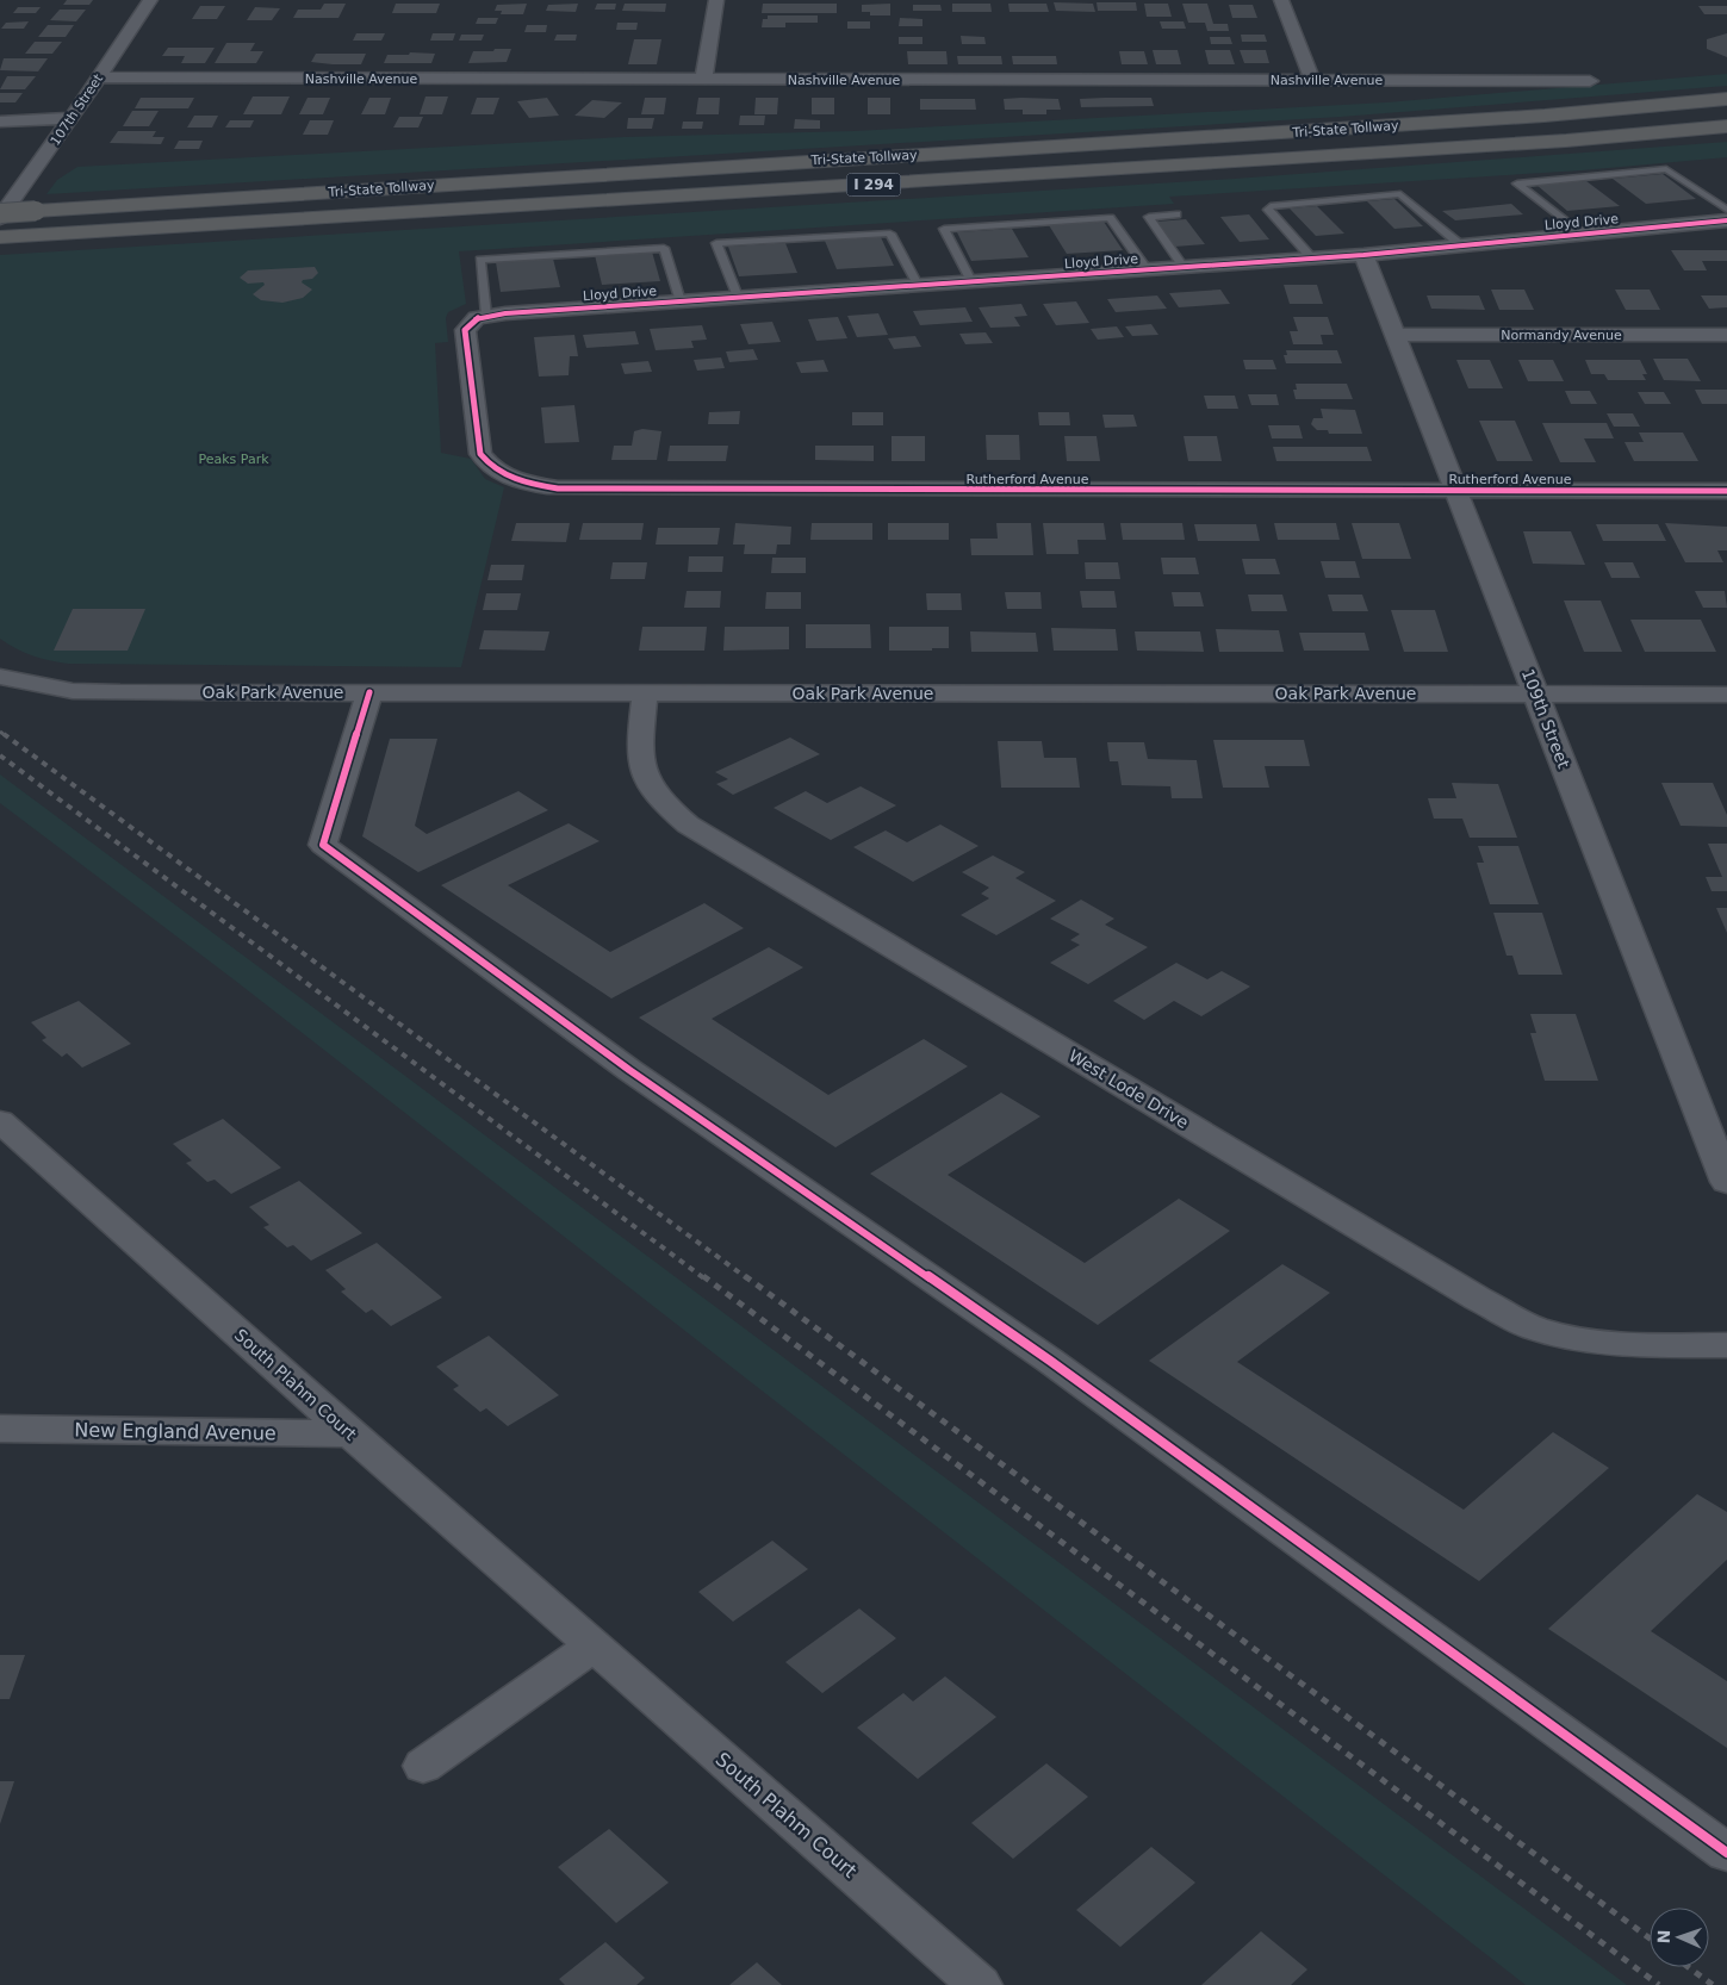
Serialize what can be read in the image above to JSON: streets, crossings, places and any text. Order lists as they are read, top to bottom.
{
  "streets": {
    "highway": ["Tri-State Tollway", "I 294"],
    "street": [
      "Nashville Avenue",
      "107th Street",
      "Lloyd Drive",
      "Normandy Avenue",
      "Rutherford Avenue",
      "Oak Park Avenue",
      "109th Street",
      "West Lode Drive",
      "South Plahm Court",
      "New England Avenue"
    ]
  },
  "crossings": [
    ["Nashville Avenue", "107th Street"],
    ["Lloyd Drive", "Rutherford Avenue"],
    ["Lloyd Drive", "109th Street"],
    ["Normandy Avenue", "109th Street"],
    ["Rutherford Avenue", "109th Street"],
    ["Oak Park Avenue", "109th Street"],
    ["Oak Park Avenue", "West Lode Drive"],
    ["South Plahm Court", "New England Avenue"]
  ],
  "parks": ["Peaks Park"],
  "north": "left"
}
